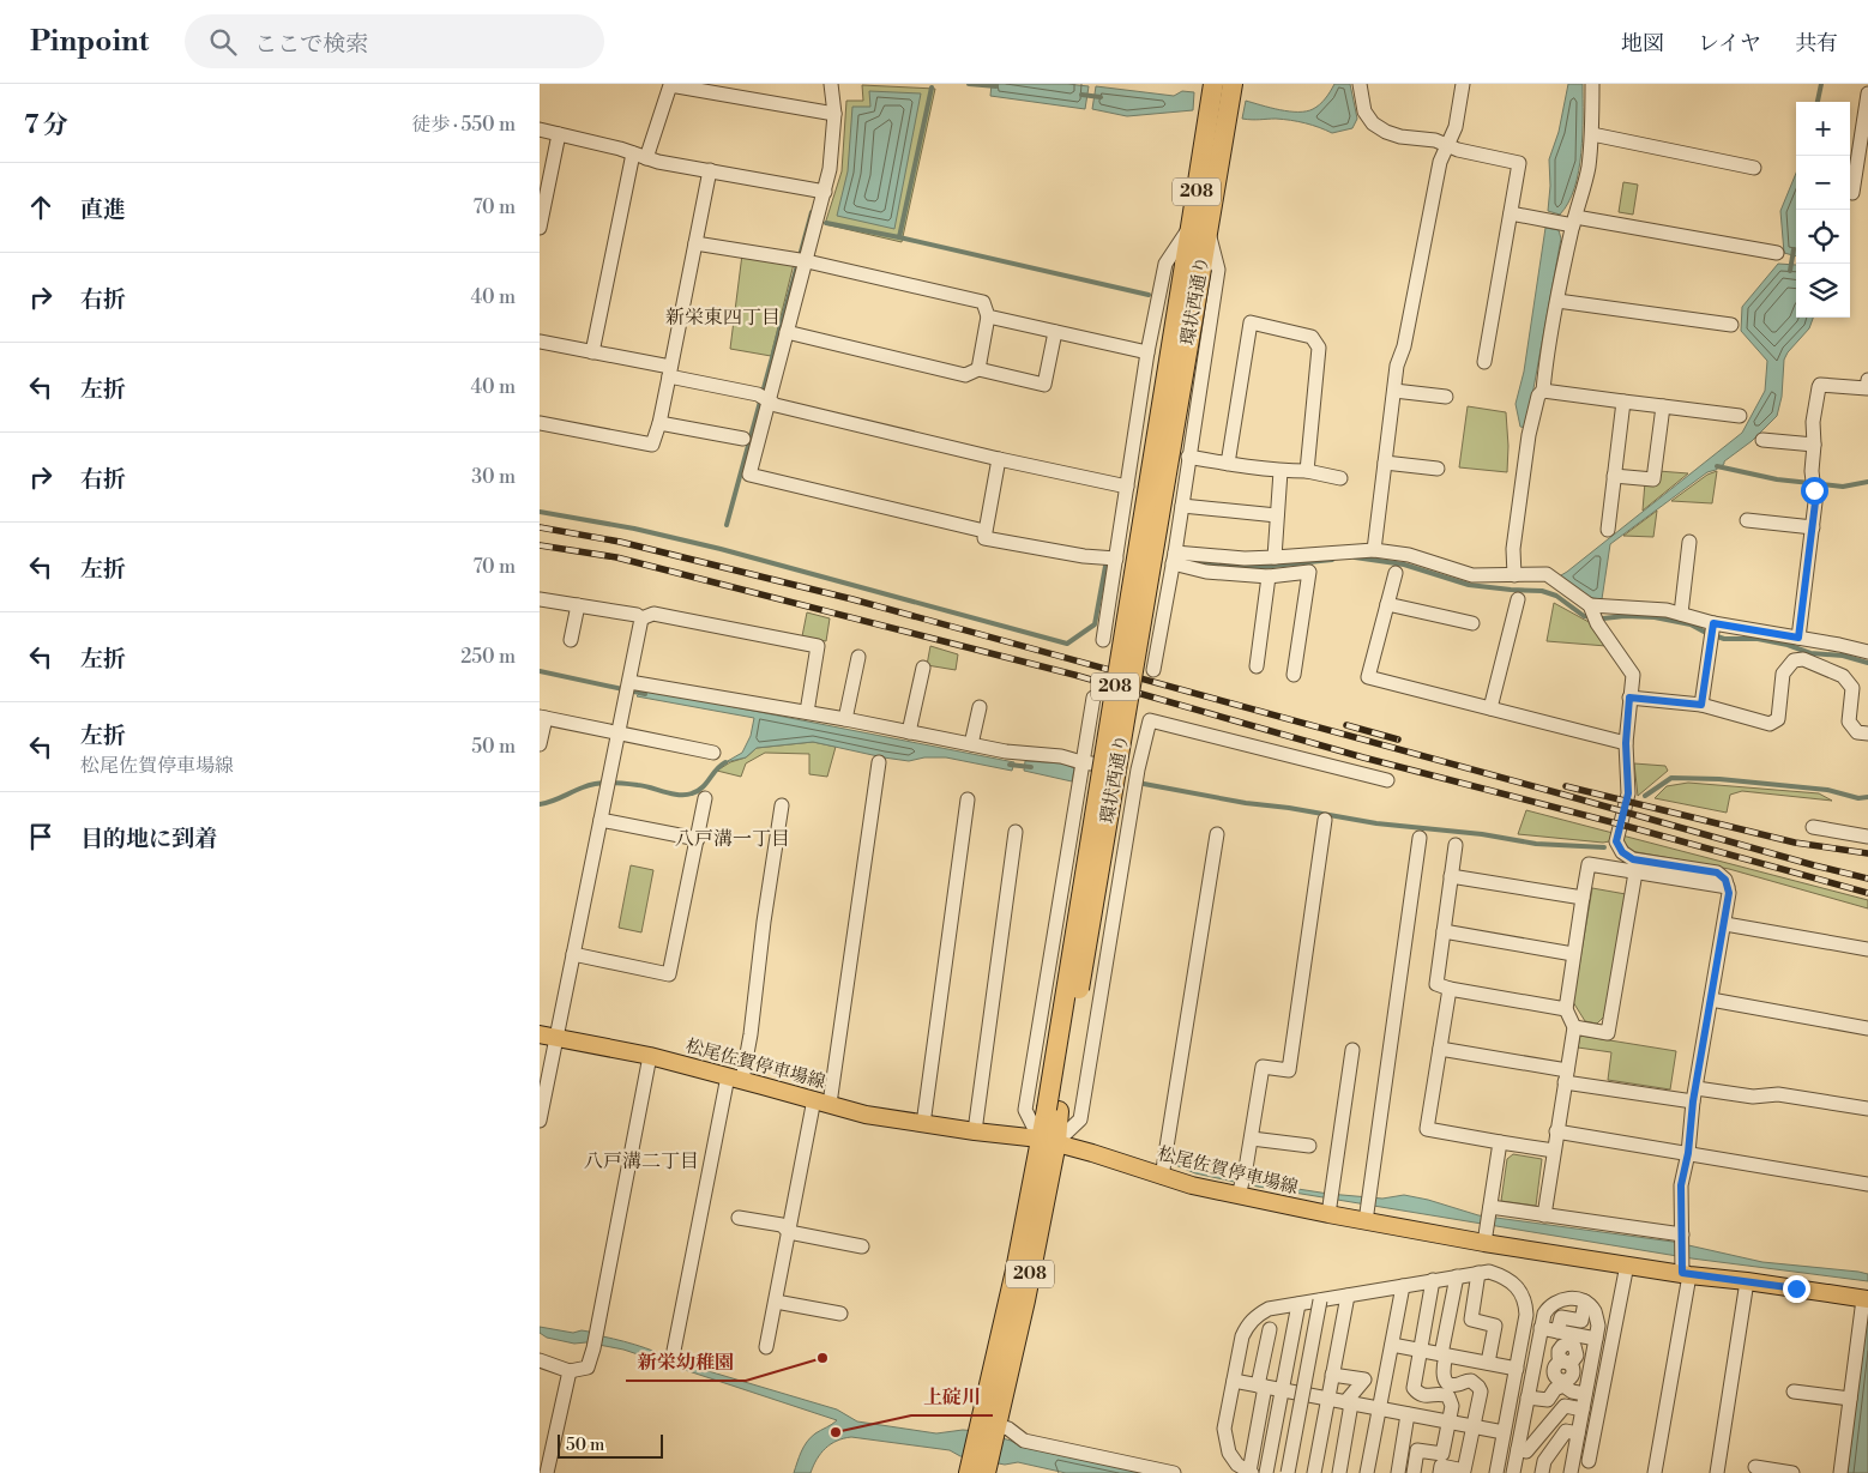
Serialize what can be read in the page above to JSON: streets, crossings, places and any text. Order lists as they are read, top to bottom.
{
  "streets": {
    "highway": ["208", "環状西通り"],
    "main road": ["松尾佐賀停車場線"]
  },
  "crossings": [
    ["環状西通り", "松尾佐賀停車場線"]
  ],
  "districts": ["新栄東四丁目", "八戸溝一丁目", "八戸溝二丁目"],
  "places": ["新栄幼稚園", "上碇川"],
  "scale_bar": "50 m",
  "page": {
    "header": "Pinpoint",
    "search": "ここで検索",
    "nav": ["地図", "レイヤ", "共有"],
    "heading": ["7 分", "徒歩 · 550 m"],
    "map_buttons": ["+", "−"],
    "list": [
      ["直進", "70 m"],
      ["右折", "40 m"],
      ["左折", "40 m"],
      ["右折", "30 m"],
      ["左折", "70 m"],
      ["左折", "250 m"],
      ["左折", "松尾佐賀停車場線", "50 m"],
      "目的地に到着"
    ],
    "scale": "50 m"
  }
}
